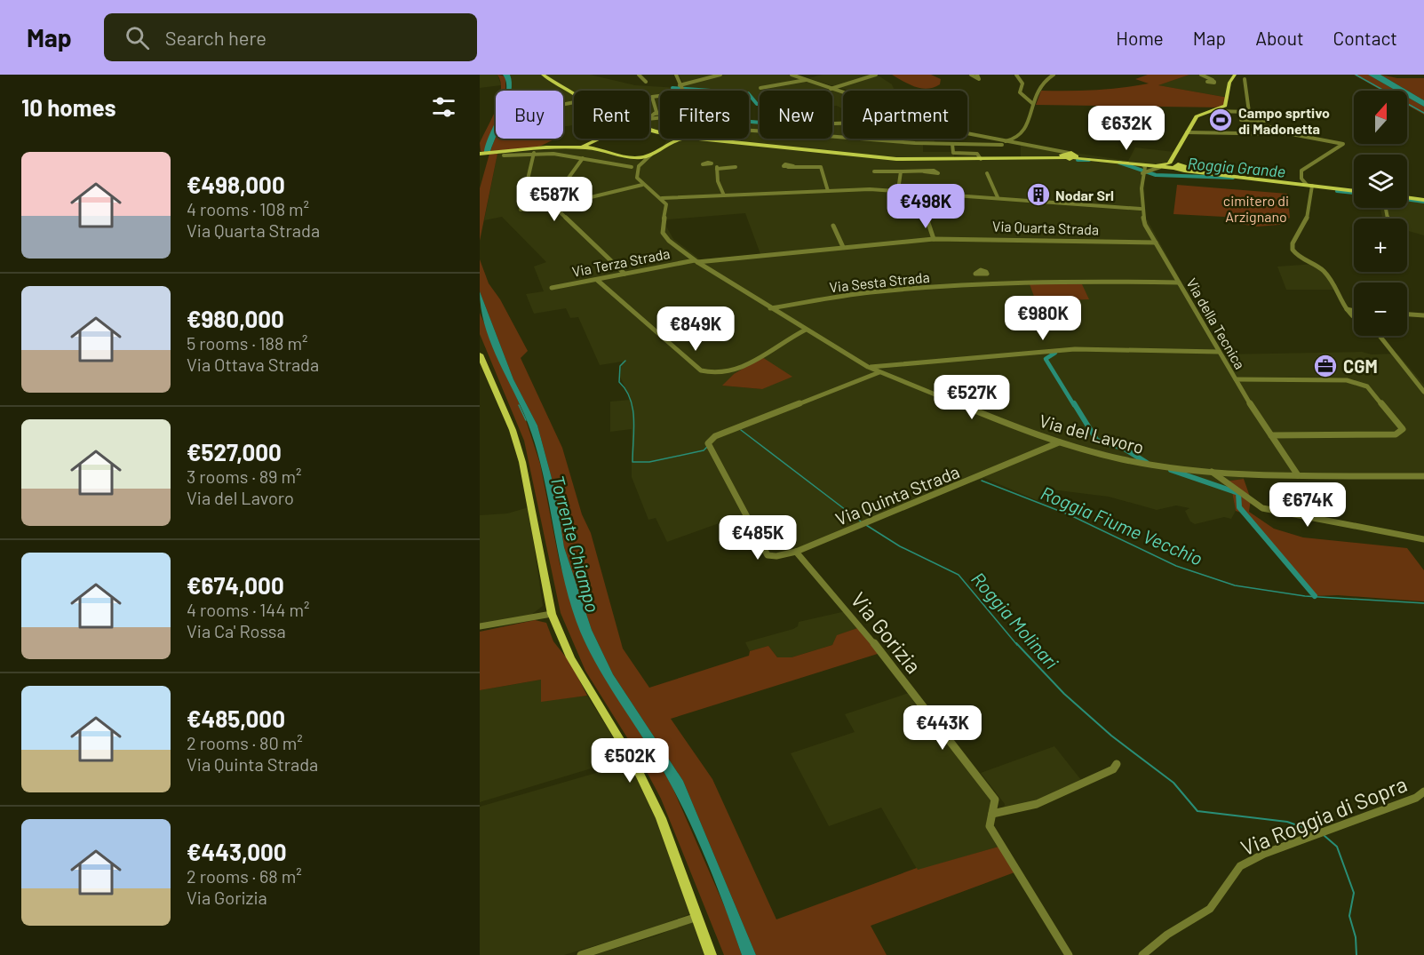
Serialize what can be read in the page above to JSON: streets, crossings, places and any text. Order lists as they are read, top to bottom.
{
  "streets": {
    "street": [
      "Via Quarta Strada",
      "Via Terza Strada",
      "Via Sesta Strada",
      "Via della Tecnica",
      "Via del Lavoro",
      "Via Quinta Strada",
      "Via Gorizia",
      "Via Roggia di Sopra"
    ]
  },
  "crossings": [
    ["Via Quarta Strada", "Via Terza Strada"],
    ["Via Quarta Strada", "Via della Tecnica"],
    ["Via Quarta Strada", "Via del Lavoro"],
    ["Via Terza Strada", "Via del Lavoro"],
    ["Via Sesta Strada", "Via della Tecnica"],
    ["Via Sesta Strada", "Via del Lavoro"],
    ["Via della Tecnica", "Via del Lavoro"],
    ["Via del Lavoro", "Via Quinta Strada"],
    ["Via Quinta Strada", "Via Gorizia"]
  ],
  "water": [
    "Roggia Grande",
    "Roggia Fiume Vecchio",
    "Torrente Chiampo",
    "Roggia Molinari"
  ],
  "parks": ["cimitero di Arzignano"],
  "places": {
    "sports": ["Campo sprtivo di Madonetta"],
    "building": ["Nodar Srl"],
    "office": ["CGM"]
  },
  "north": "top",
  "page": {
    "header": "Map",
    "search": "Search here",
    "nav": [
      "Home",
      "Map",
      "About",
      "Contact"
    ],
    "heading": "10 homes",
    "map_buttons": ["+", "−"],
    "chip": [
      "Buy",
      "Rent",
      "Filters",
      "New",
      "Apartment"
    ],
    "price": [
      "€632K",
      "€587K",
      "€498K",
      "€980K",
      "€849K",
      "€527K",
      "€674K",
      "€485K",
      "€443K",
      "€502K"
    ],
    "list": [
      {
        "name": "€498,000",
        "note": "4 rooms · 108 m² · Via Quarta Strada"
      },
      {
        "name": "€980,000",
        "note": "5 rooms · 188 m² · Via Ottava Strada"
      },
      {
        "name": "€527,000",
        "note": "3 rooms · 89 m² · Via del Lavoro"
      },
      {
        "name": "€674,000",
        "note": "4 rooms · 144 m² · Via Ca' Rossa"
      },
      {
        "name": "€485,000",
        "note": "2 rooms · 80 m² · Via Quinta Strada"
      },
      {
        "name": "€443,000",
        "note": "2 rooms · 68 m² · Via Gorizia"
      }
    ]
  }
}
